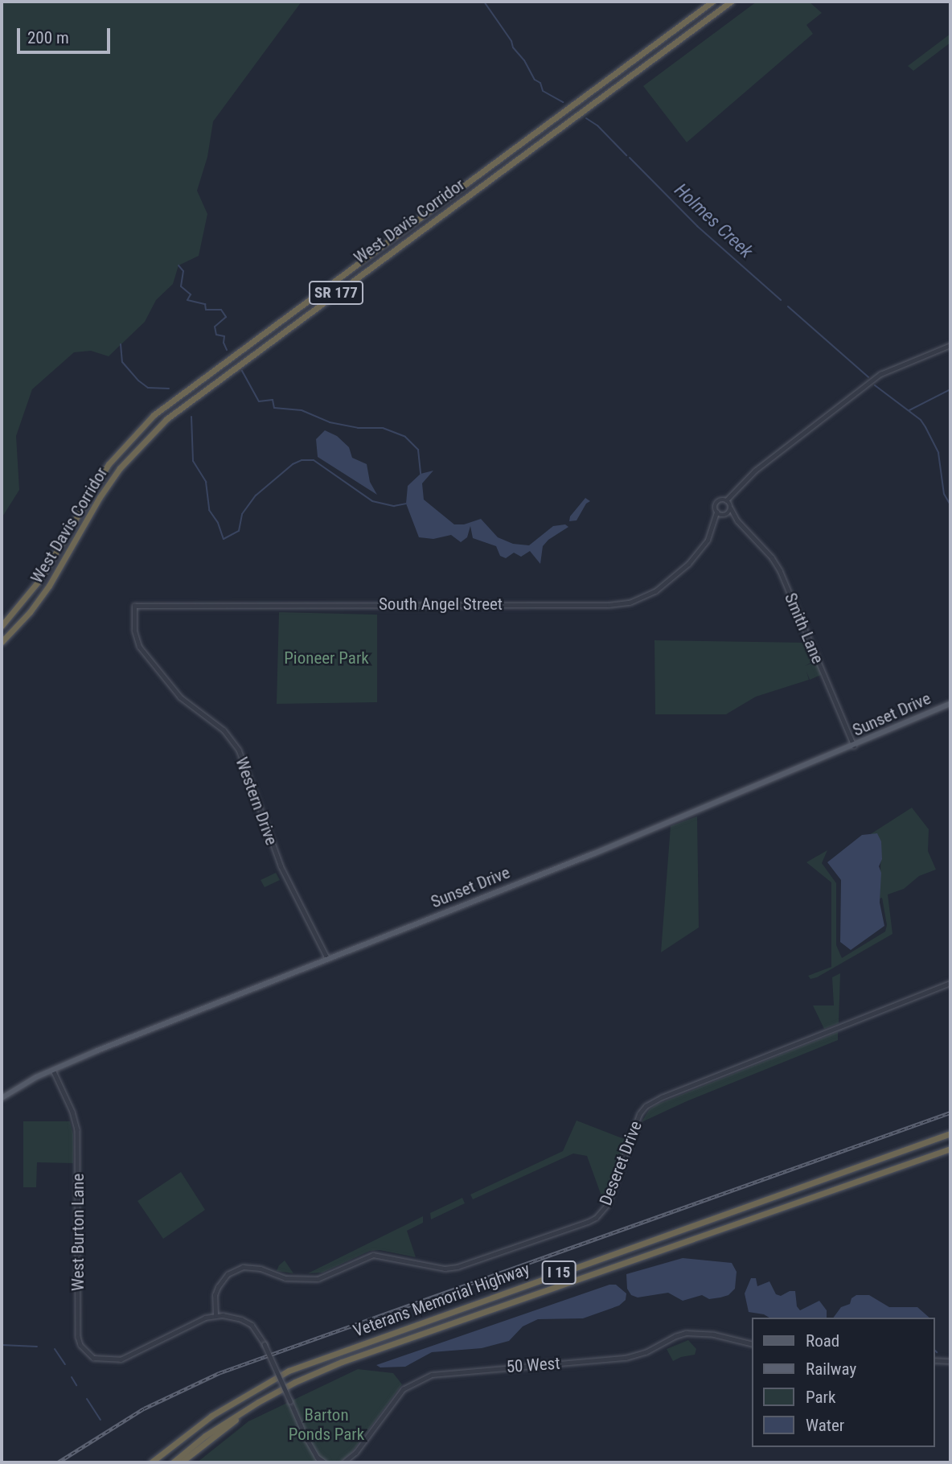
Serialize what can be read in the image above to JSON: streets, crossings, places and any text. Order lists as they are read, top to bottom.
{
  "streets": {
    "highway": [
      "West Davis Corridor",
      "SR 177",
      "I 15",
      "Veterans Memorial Highway"
    ],
    "main road": ["Sunset Drive"],
    "street": [
      "South Angel Street",
      "Smith Lane",
      "Western Drive",
      "Deseret Drive",
      "West Burton Lane",
      "50 West"
    ]
  },
  "crossings": [
    ["South Angel Street", "Smith Lane"],
    ["South Angel Street", "Western Drive"],
    ["Smith Lane", "Sunset Drive"],
    ["Sunset Drive", "Western Drive"],
    ["Sunset Drive", "West Burton Lane"],
    ["Deseret Drive", "West Burton Lane"]
  ],
  "water": ["Holmes Creek"],
  "parks": ["Pioneer Park", "Barton Ponds Park"],
  "legend": [
    "Road",
    "Railway",
    "Park",
    "Water"
  ],
  "scale_bar": "200 m"
}
